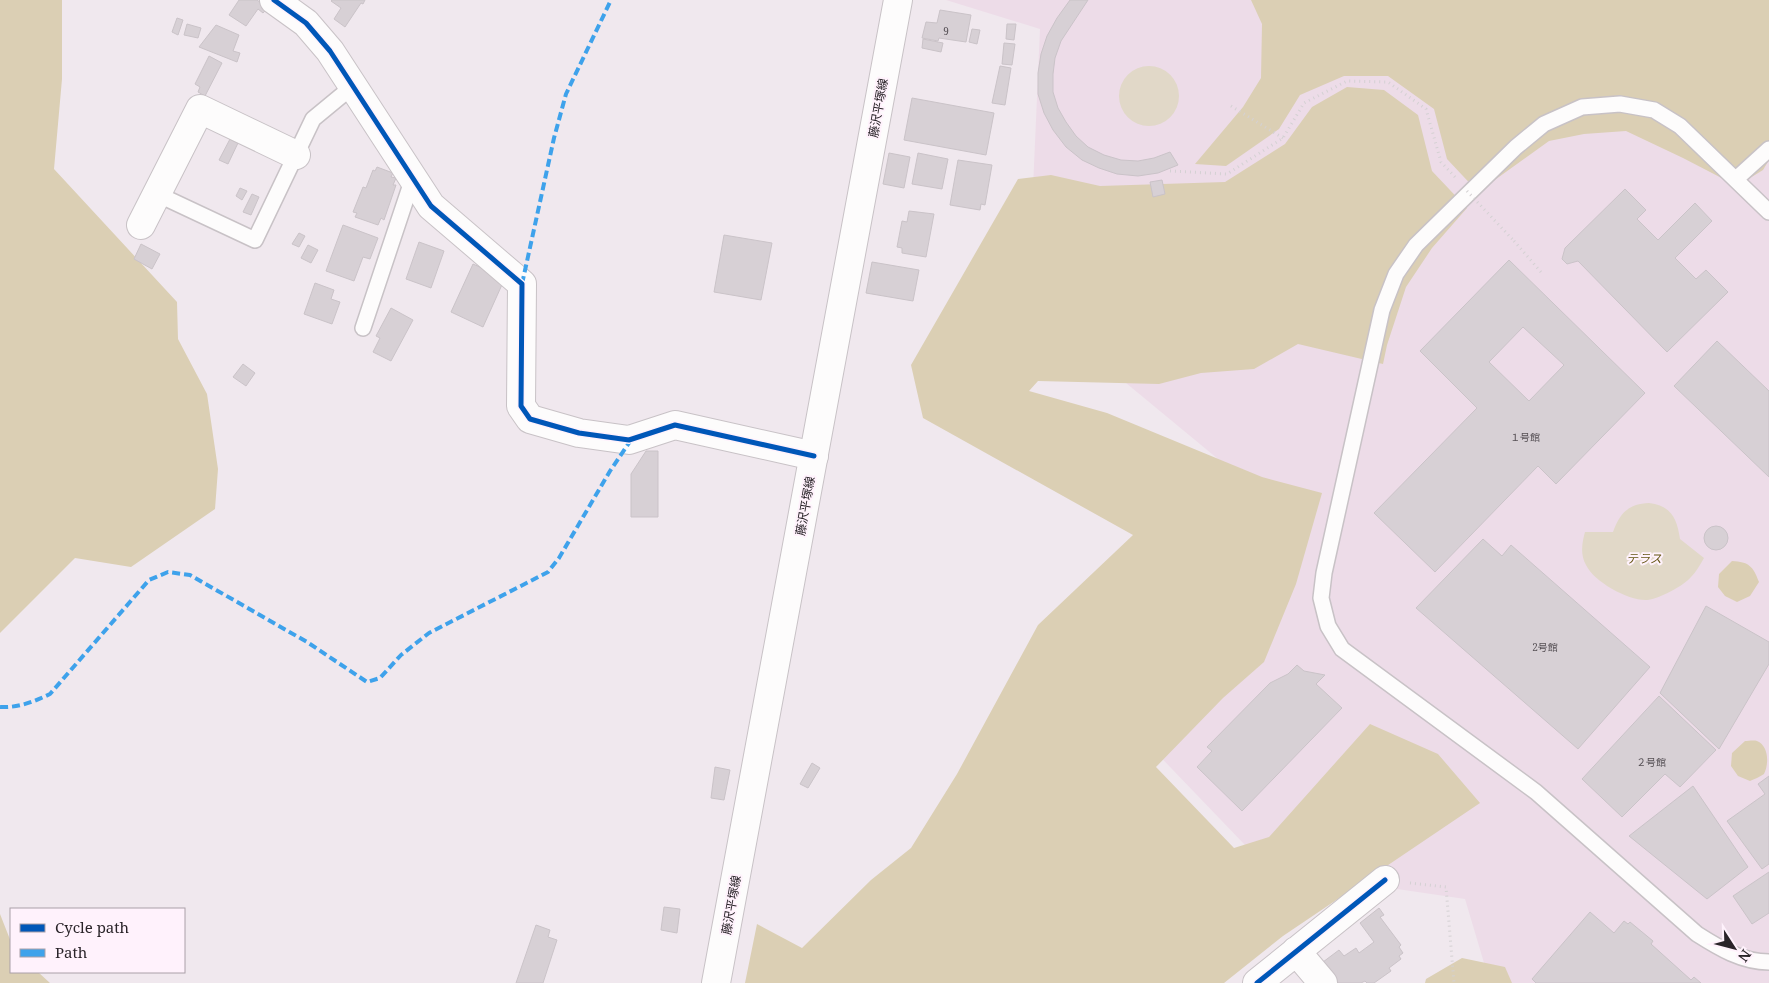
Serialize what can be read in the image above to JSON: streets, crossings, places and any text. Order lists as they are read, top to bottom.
{
  "streets": {
    "street": ["藤沢平塚線"]
  },
  "parks": ["テラス"],
  "house_numbers": [
    "9",
    "１号館",
    "2号館",
    "２号館"
  ],
  "legend": ["Cycle path", "Path"],
  "north": "bottom right"
}
